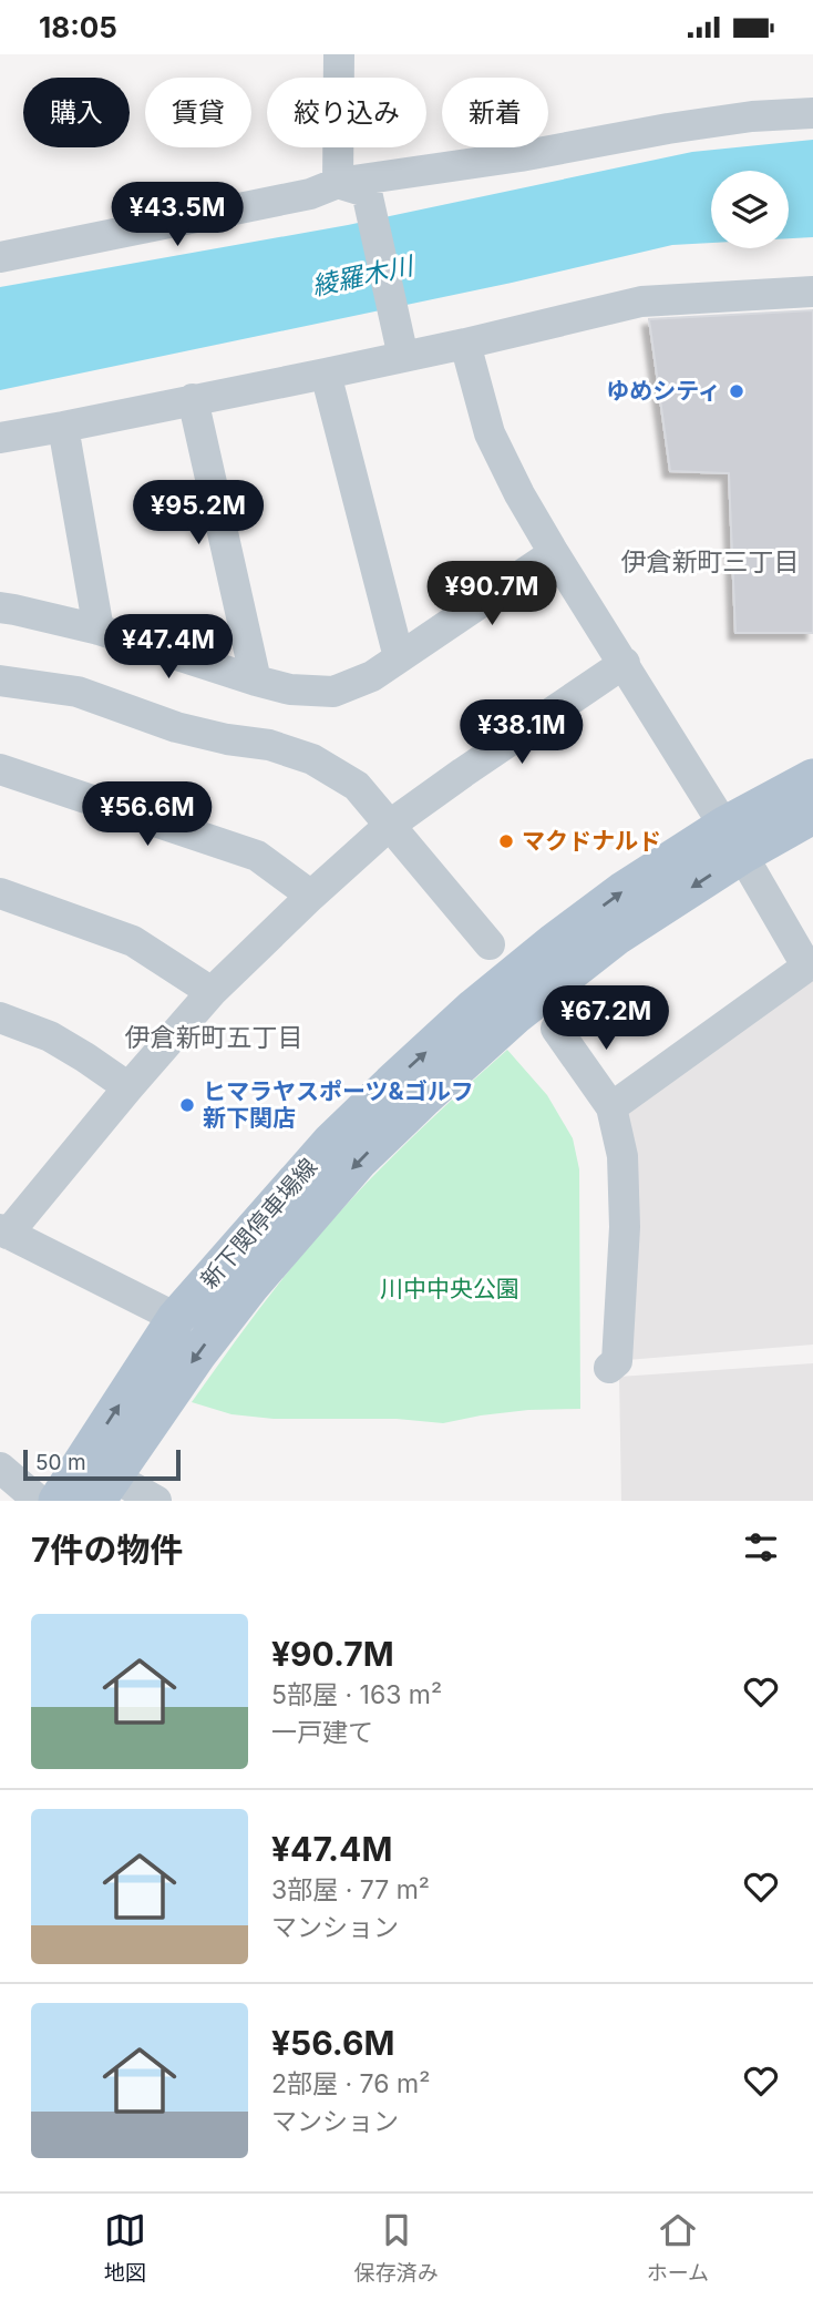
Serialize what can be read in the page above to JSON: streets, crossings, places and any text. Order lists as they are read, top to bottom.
{
  "streets": {
    "main road": ["新下関停車場線"]
  },
  "districts": ["伊倉新町三丁目", "伊倉新町五丁目"],
  "water": ["綾羅木川"],
  "parks": ["川中中央公園"],
  "places": ["ゆめシティ", "マクドナルド", "ヒマラヤスポーツ&ゴルフ 新下関店"],
  "scale_bar": "50 m",
  "page": {
    "status": "18:05",
    "chip": [
      "購入",
      "賃貸",
      "絞り込み",
      "新着"
    ],
    "price": [
      "¥43.5M",
      "¥95.2M",
      "¥90.7M",
      "¥47.4M",
      "¥38.1M",
      "¥56.6M",
      "¥67.2M"
    ],
    "scale": "50 m",
    "heading": "7件の物件",
    "list": [
      {
        "name": "¥90.7M",
        "note": "5部屋 · 163 m² · 一戸建て"
      },
      {
        "name": "¥47.4M",
        "note": "3部屋 · 77 m² · マンション"
      },
      {
        "name": "¥56.6M",
        "note": "2部屋 · 76 m² · マンション"
      }
    ],
    "tabs": ["地図", "保存済み", "ホーム"]
  }
}
